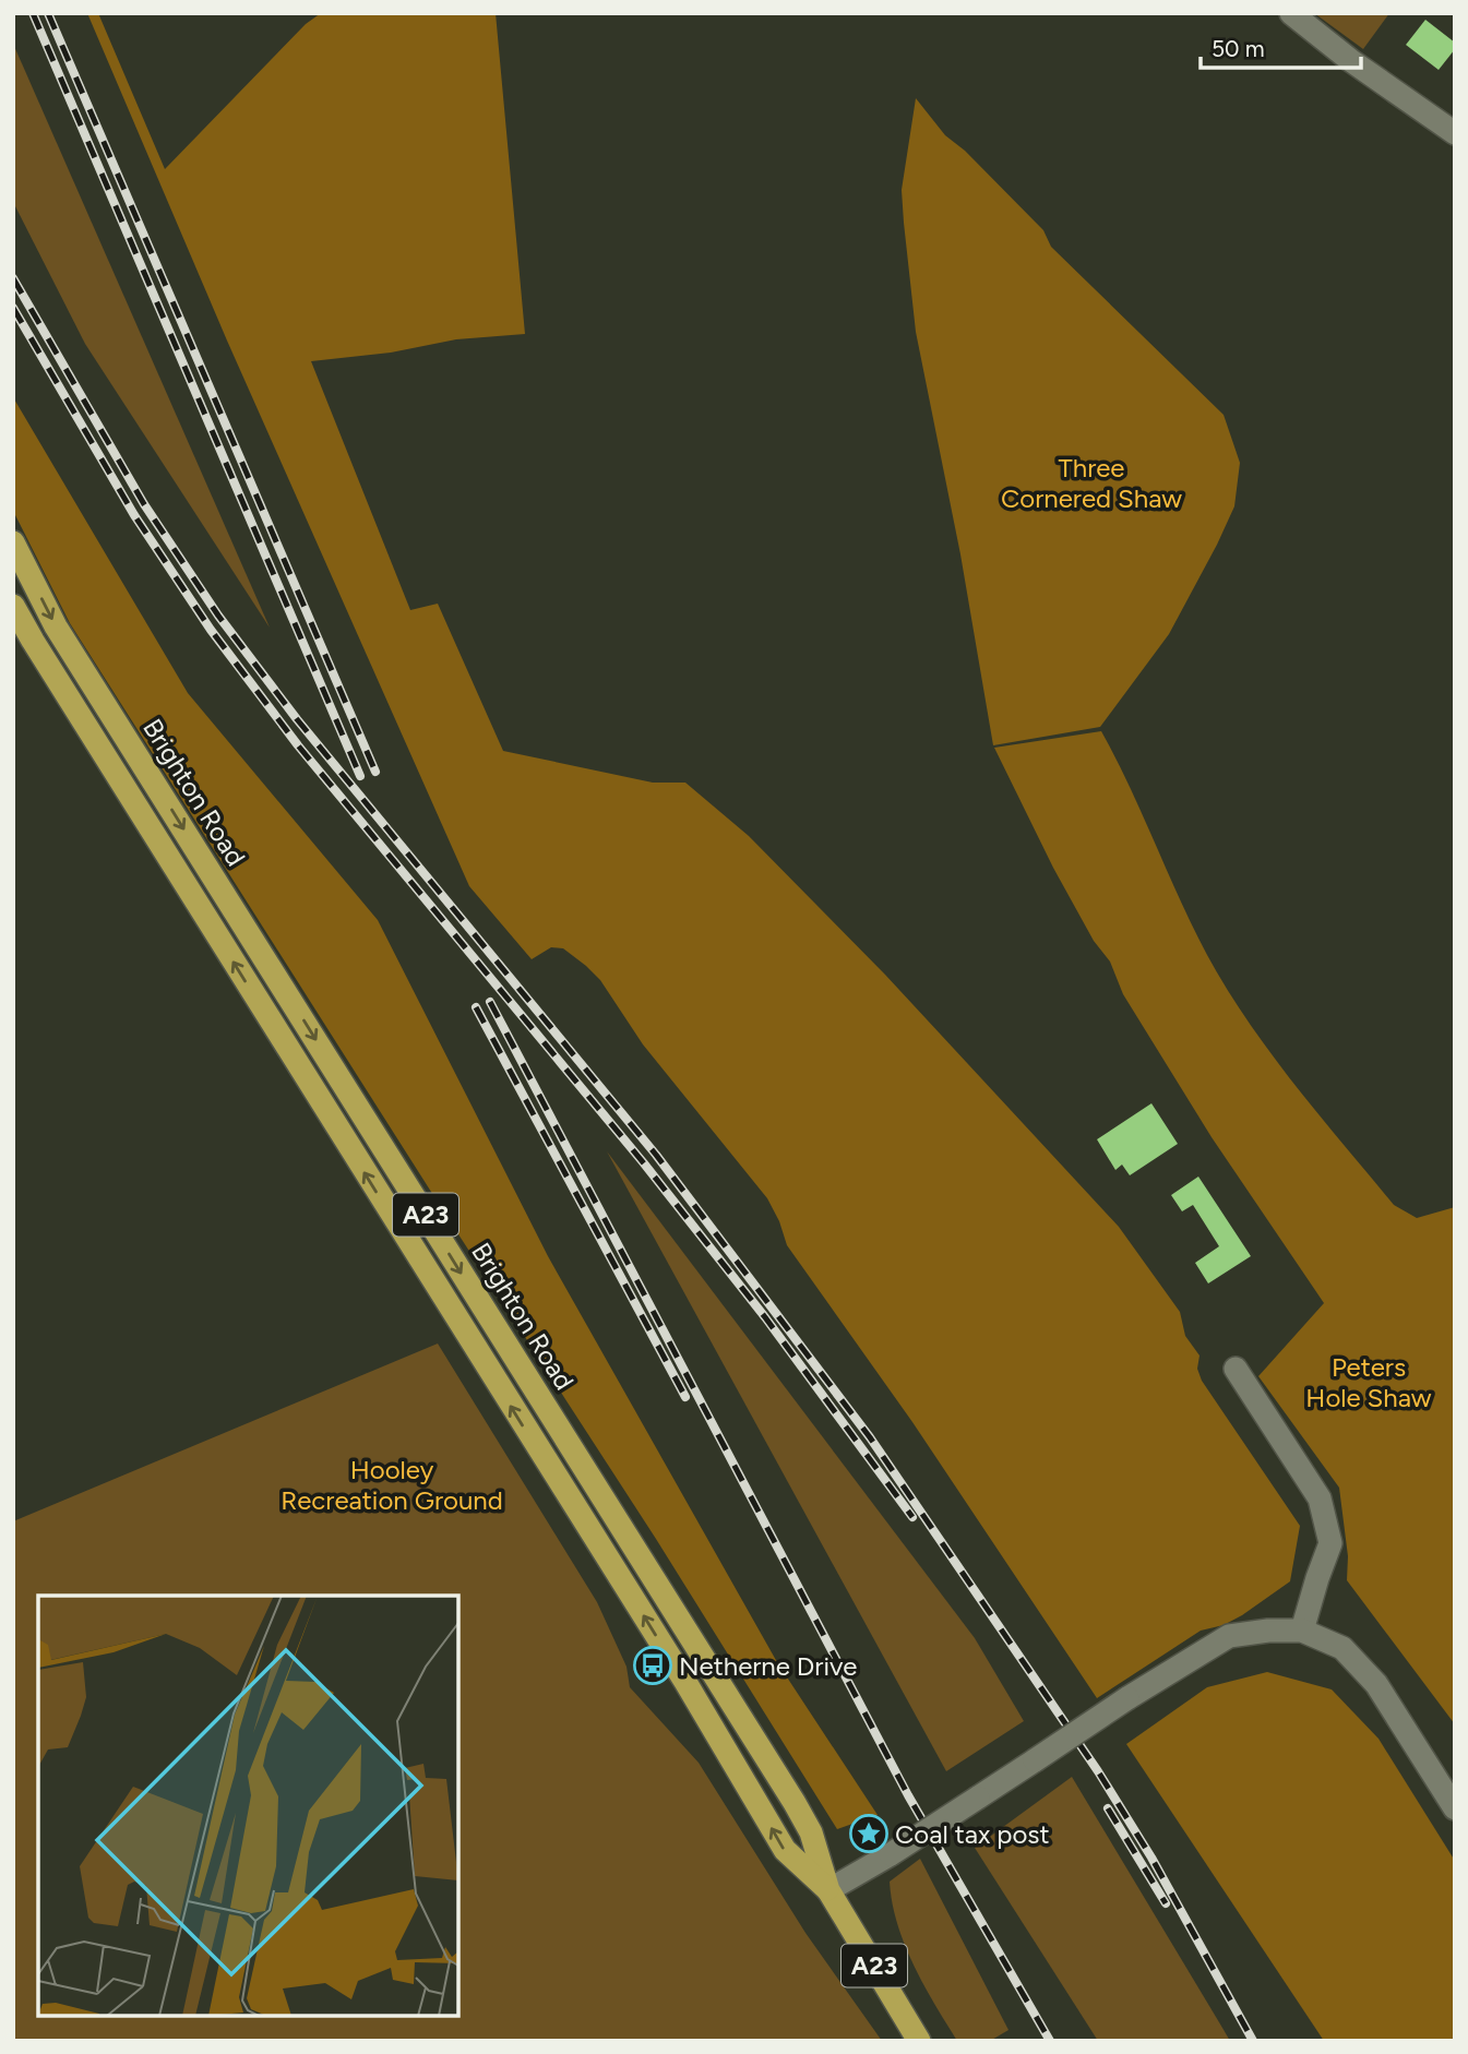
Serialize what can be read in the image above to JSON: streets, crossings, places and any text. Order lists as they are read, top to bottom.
{
  "streets": {
    "highway": ["Brighton Road", "A23"]
  },
  "parks": ["Three Cornered Shaw", "Peters Hole Shaw", "Hooley Recreation Ground"],
  "places": {
    "bus stop": ["Netherne Drive"],
    "place": ["Coal tax post"]
  },
  "scale_bar": "50 m"
}
